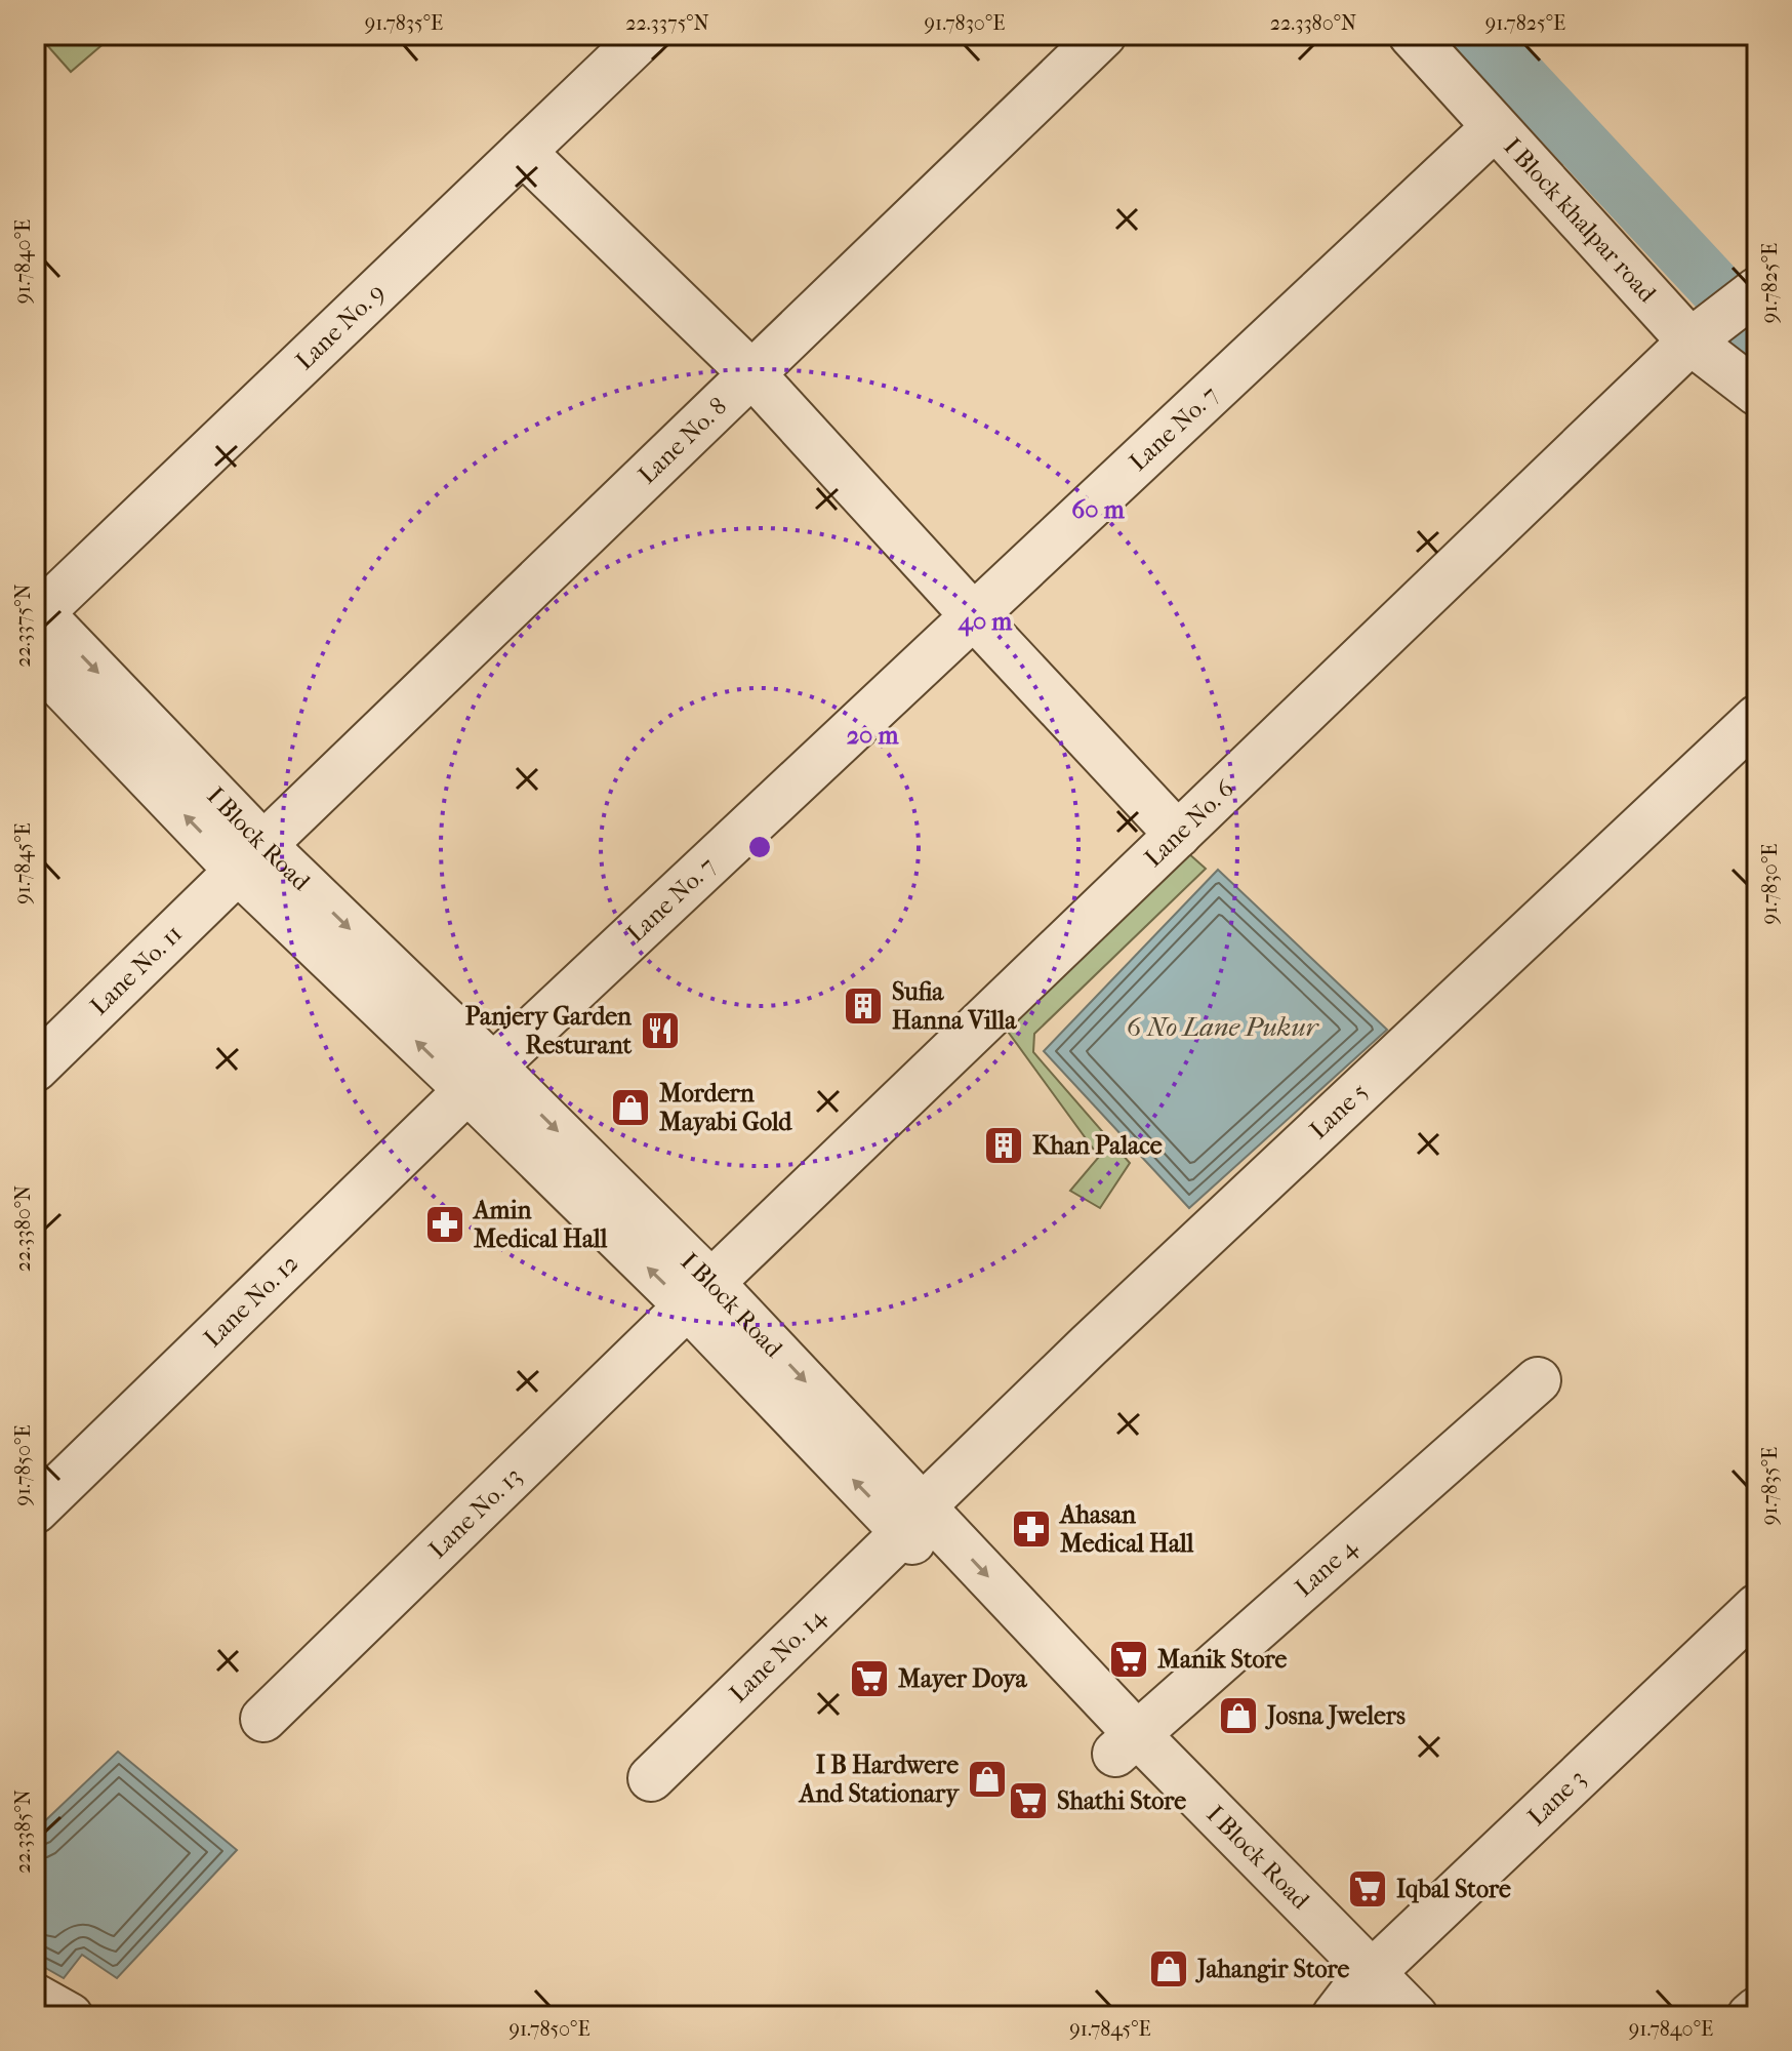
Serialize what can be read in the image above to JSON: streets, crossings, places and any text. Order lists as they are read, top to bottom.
{
  "streets": {
    "street": [
      "I Block khalpar road",
      "Lane No. 9",
      "Lane No. 7",
      "Lane No. 8",
      "Lane No. 6",
      "I Block Road",
      "Lane No. 11",
      "Lane 5",
      "Lane No. 12",
      "Lane No. 13",
      "Lane 4",
      "Lane No. 14",
      "Lane 3"
    ]
  },
  "crossings": [
    ["I Block khalpar road", "Lane No. 7"],
    ["I Block khalpar road", "Lane No. 6"],
    ["Lane No. 9", "I Block Road"],
    ["Lane No. 7", "I Block Road"],
    ["Lane No. 7", "Lane No. 12"],
    ["Lane No. 8", "I Block Road"],
    ["Lane No. 8", "Lane No. 11"],
    ["Lane No. 6", "I Block Road"],
    ["Lane No. 6", "Lane No. 13"],
    ["I Block Road", "Lane No. 11"],
    ["I Block Road", "Lane 5"],
    ["I Block Road", "Lane No. 12"],
    ["I Block Road", "Lane No. 13"],
    ["I Block Road", "Lane 4"],
    ["I Block Road", "Lane No. 14"],
    ["I Block Road", "Lane 3"],
    ["Lane 5", "Lane No. 14"]
  ],
  "water": ["6 No Lane Pukur"],
  "places": {
    "building": ["Sufia Hanna Villa", "Khan Palace"],
    "restaurant": ["Panjery Garden Resturant"],
    "shop": [
      "Mordern Mayabi Gold",
      "Josna Jwelers",
      "I B Hardwere And Stationary",
      "Jahangir Store"
    ],
    "pharmacy": ["Amin Medical Hall", "Ahasan Medical Hall"],
    "supermarket": [
      "Manik Store",
      "Mayer Doya",
      "Shathi Store",
      "Iqbal Store"
    ]
  },
  "coordinates": [
    "91.7835°E",
    "22.3375°N",
    "91.7830°E",
    "22.3380°N",
    "91.7825°E",
    "91.7840°E",
    "91.7845°E",
    "91.7850°E",
    "22.3385°N"
  ],
  "rings": ["60 m", "40 m", "20 m"]
}
